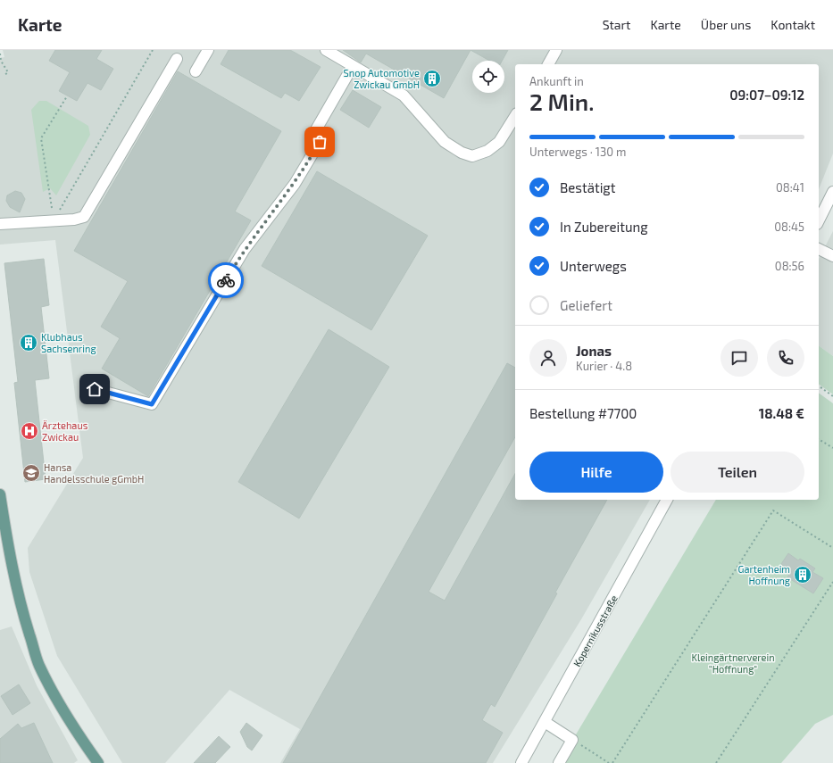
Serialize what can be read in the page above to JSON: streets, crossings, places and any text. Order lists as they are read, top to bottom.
{
  "streets": {
    "street": ["Kopernikusstraße"]
  },
  "parks": ["Kleingärtnerverein \"Hoffnung\""],
  "places": {
    "building": ["Snop Automotive Zwickau GmbH", "Klubhaus Sachsenring", "Gartenheim Hoffnung"],
    "hospital": ["Ärztehaus Zwickau"],
    "school or university": ["Hansa Handelsschule gGmbH"]
  },
  "page": {
    "header": "Karte",
    "nav": [
      "Start",
      "Karte",
      "Über uns",
      "Kontakt"
    ],
    "heading": ["2 Min.", "Ankunft in", "09:07–09:12"],
    "panel": [
      "Jonas",
      "Kurier · 4.8",
      "Bestellung #7700",
      "18.48 €"
    ],
    "bar": "Unterwegs · 130 m",
    "list": [
      ["Bestätigt", "08:41"],
      ["In Zubereitung", "08:45"],
      ["Unterwegs", "08:56"],
      "Geliefert"
    ],
    "buttons": ["Hilfe", "Teilen"]
  }
}
